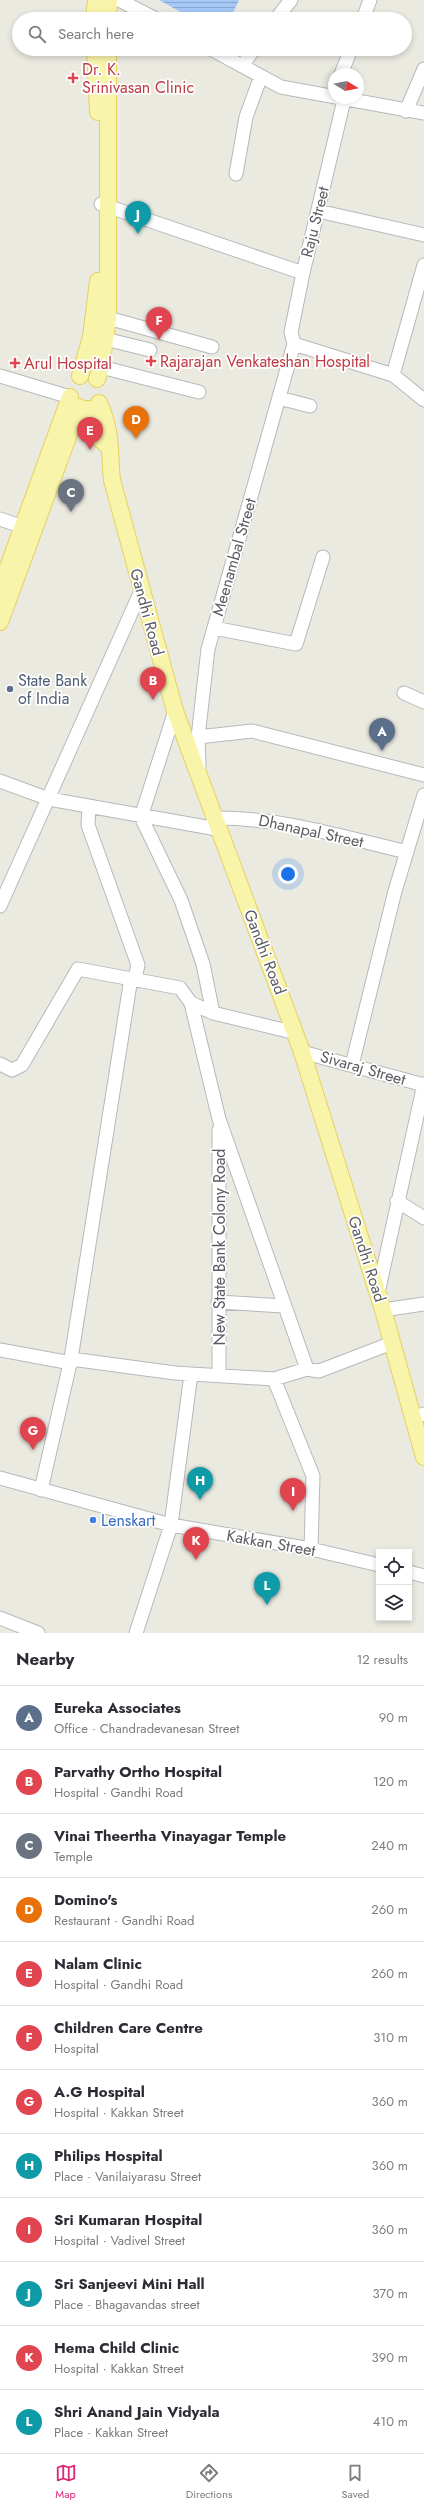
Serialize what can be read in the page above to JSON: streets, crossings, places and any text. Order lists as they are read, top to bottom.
{
  "streets": {
    "main road": ["Gandhi Road"],
    "street": [
      "Raju Street",
      "Meenambal Street",
      "Dhanapal Street",
      "Sivaraj Street",
      "New State Bank Colony Road",
      "Kakkan Street"
    ]
  },
  "crossings": [
    ["Raju Street", "Meenambal Street"],
    ["Meenambal Street", "Gandhi Road"],
    ["Gandhi Road", "Dhanapal Street"],
    ["Gandhi Road", "Sivaraj Street"]
  ],
  "places": {
    "health": ["Dr. K. Srinivasan Clinic", "Rajarajan Venkateshan Hospital", "Arul Hospital"],
    "other": ["State Bank of India", "Lenskart"]
  },
  "north": "right",
  "page": {
    "search": "Search here",
    "pins": [
      "J",
      "F",
      "D",
      "E",
      "C",
      "B",
      "A",
      "G",
      "H",
      "I",
      "K",
      "L"
    ],
    "heading": ["Nearby", "12 results"],
    "list": [
      {
        "mark": "A",
        "name": "Eureka Associates",
        "note": "Office · Chandradevanesan Street",
        "value": "90 m"
      },
      {
        "mark": "B",
        "name": "Parvathy Ortho Hospital",
        "note": "Hospital · Gandhi Road",
        "value": "120 m"
      },
      {
        "mark": "C",
        "name": "Vinai Theertha Vinayagar Temple",
        "note": "Temple",
        "value": "240 m"
      },
      {
        "mark": "D",
        "name": "Domino's",
        "note": "Restaurant · Gandhi Road",
        "value": "260 m"
      },
      {
        "mark": "E",
        "name": "Nalam Clinic",
        "note": "Hospital · Gandhi Road",
        "value": "260 m"
      },
      {
        "mark": "F",
        "name": "Children Care Centre",
        "note": "Hospital",
        "value": "310 m"
      },
      {
        "mark": "G",
        "name": "A.G Hospital",
        "note": "Hospital · Kakkan Street",
        "value": "360 m"
      },
      {
        "mark": "H",
        "name": "Philips Hospital",
        "note": "Place · Vanilaiyarasu Street",
        "value": "360 m"
      },
      {
        "mark": "I",
        "name": "Sri Kumaran Hospital",
        "note": "Hospital · Vadivel Street",
        "value": "360 m"
      },
      {
        "mark": "J",
        "name": "Sri Sanjeevi Mini Hall",
        "note": "Place · Bhagavandas street",
        "value": "370 m"
      },
      {
        "mark": "K",
        "name": "Hema Child Clinic",
        "note": "Hospital · Kakkan Street",
        "value": "390 m"
      },
      {
        "mark": "L",
        "name": "Shri Anand Jain Vidyala",
        "note": "Place · Kakkan Street",
        "value": "410 m"
      }
    ],
    "nav": ["Map", "Directions", "Saved"]
  }
}
